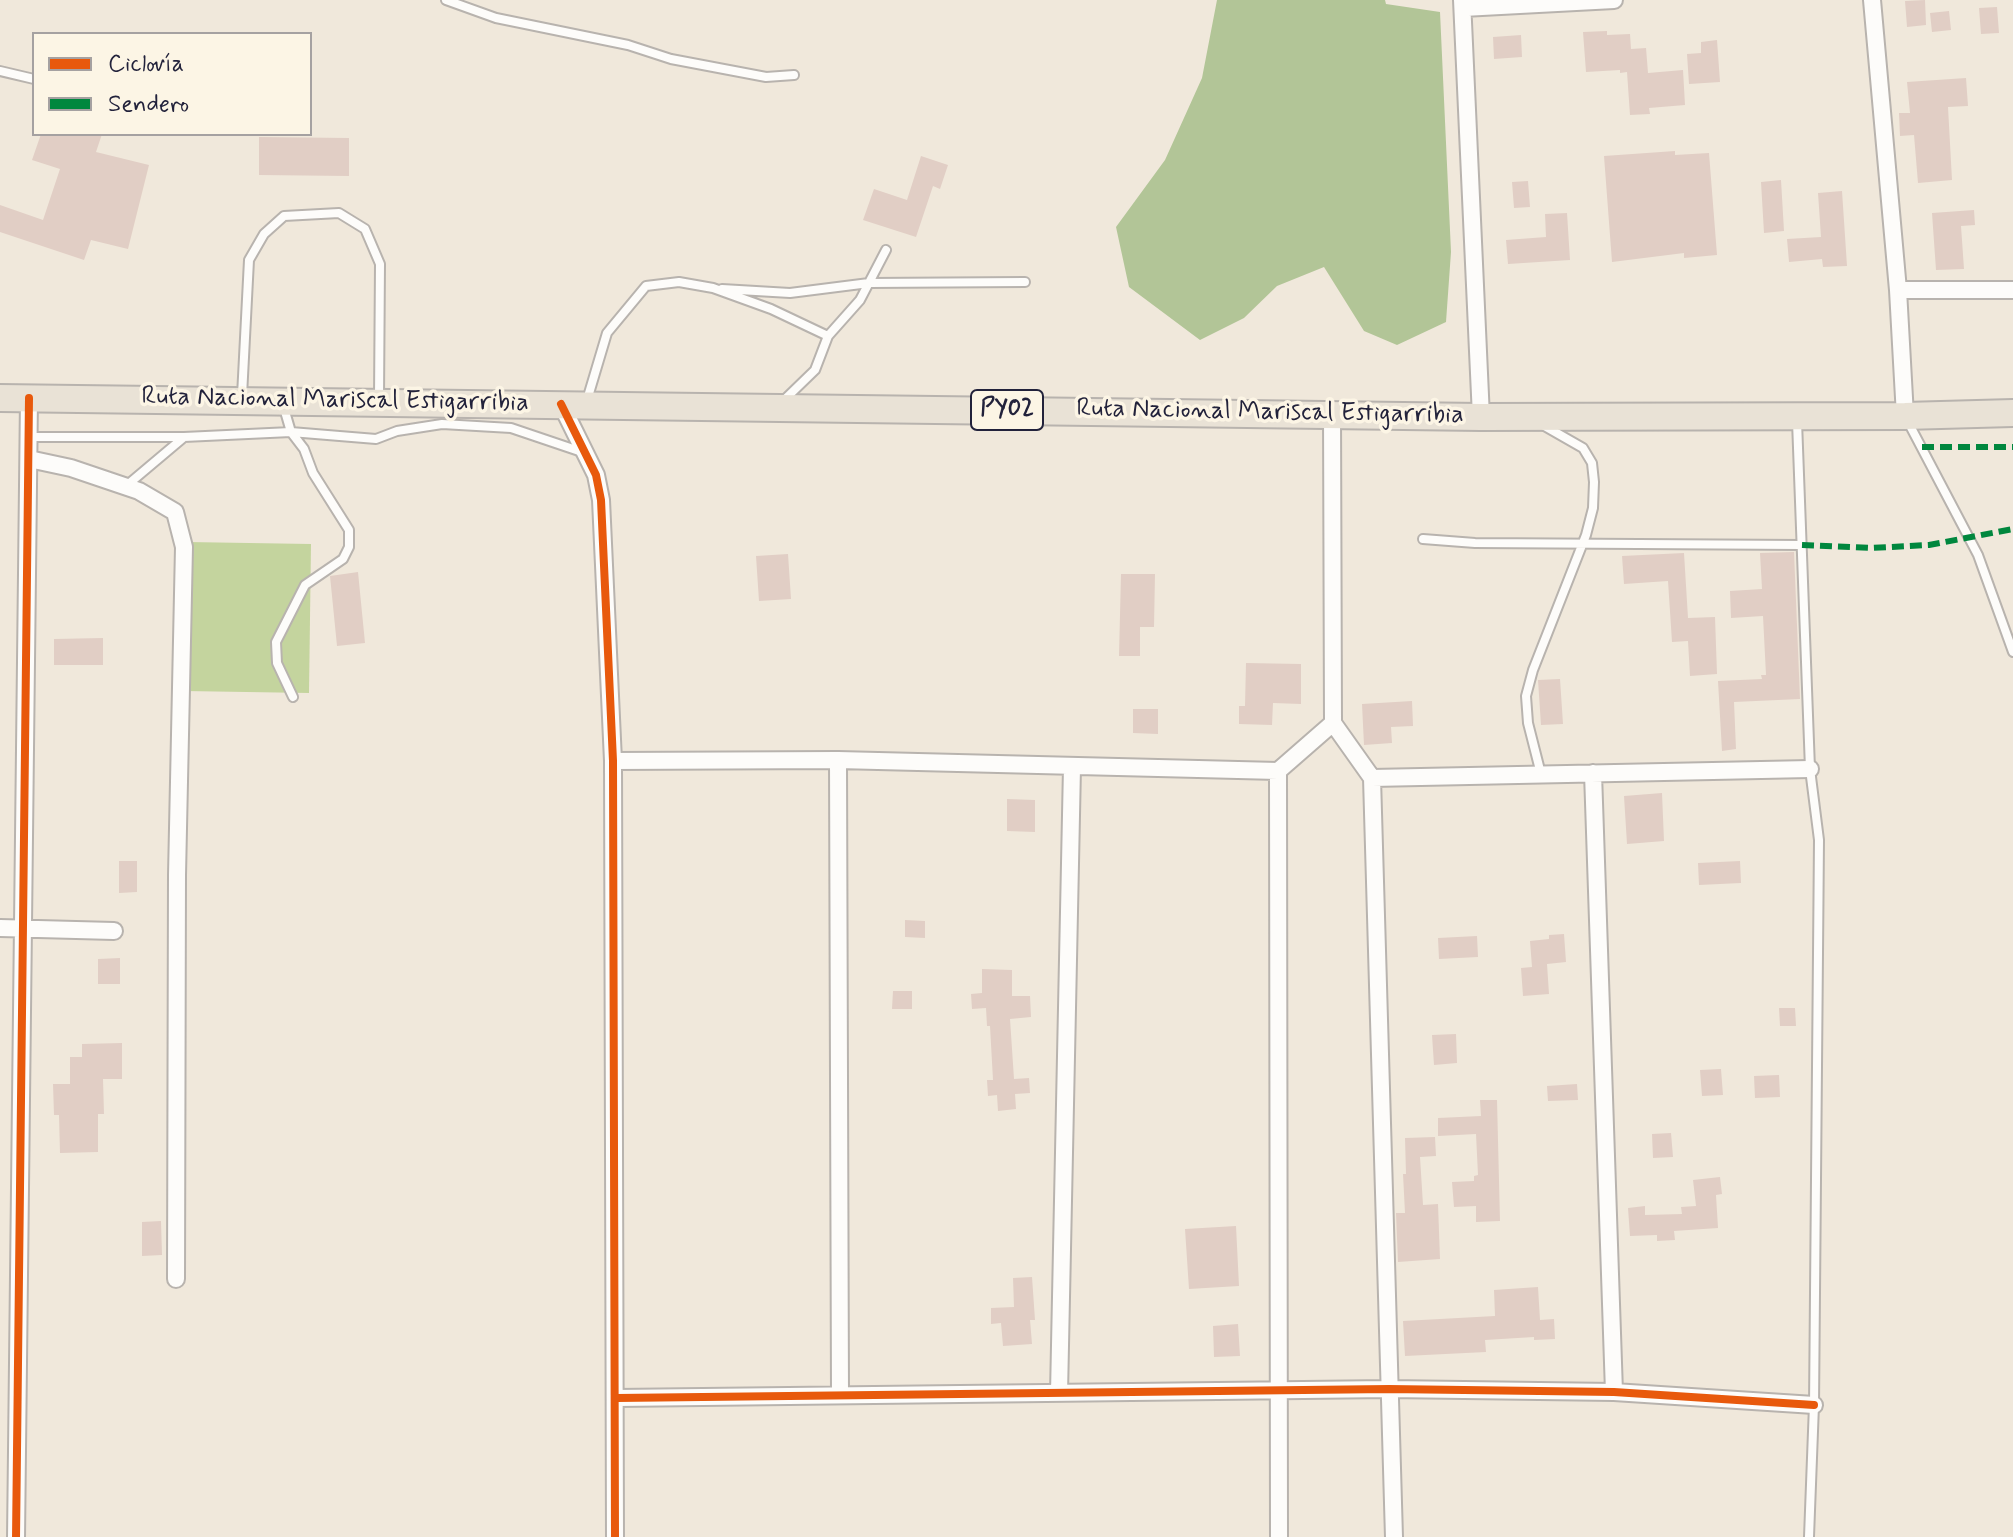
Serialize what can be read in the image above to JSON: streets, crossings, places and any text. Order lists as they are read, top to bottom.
{
  "streets": {
    "main road": ["Ruta Nacional Mariscal Estigarribia", "PY02"]
  },
  "legend": ["Ciclovía", "Sendero"]
}
